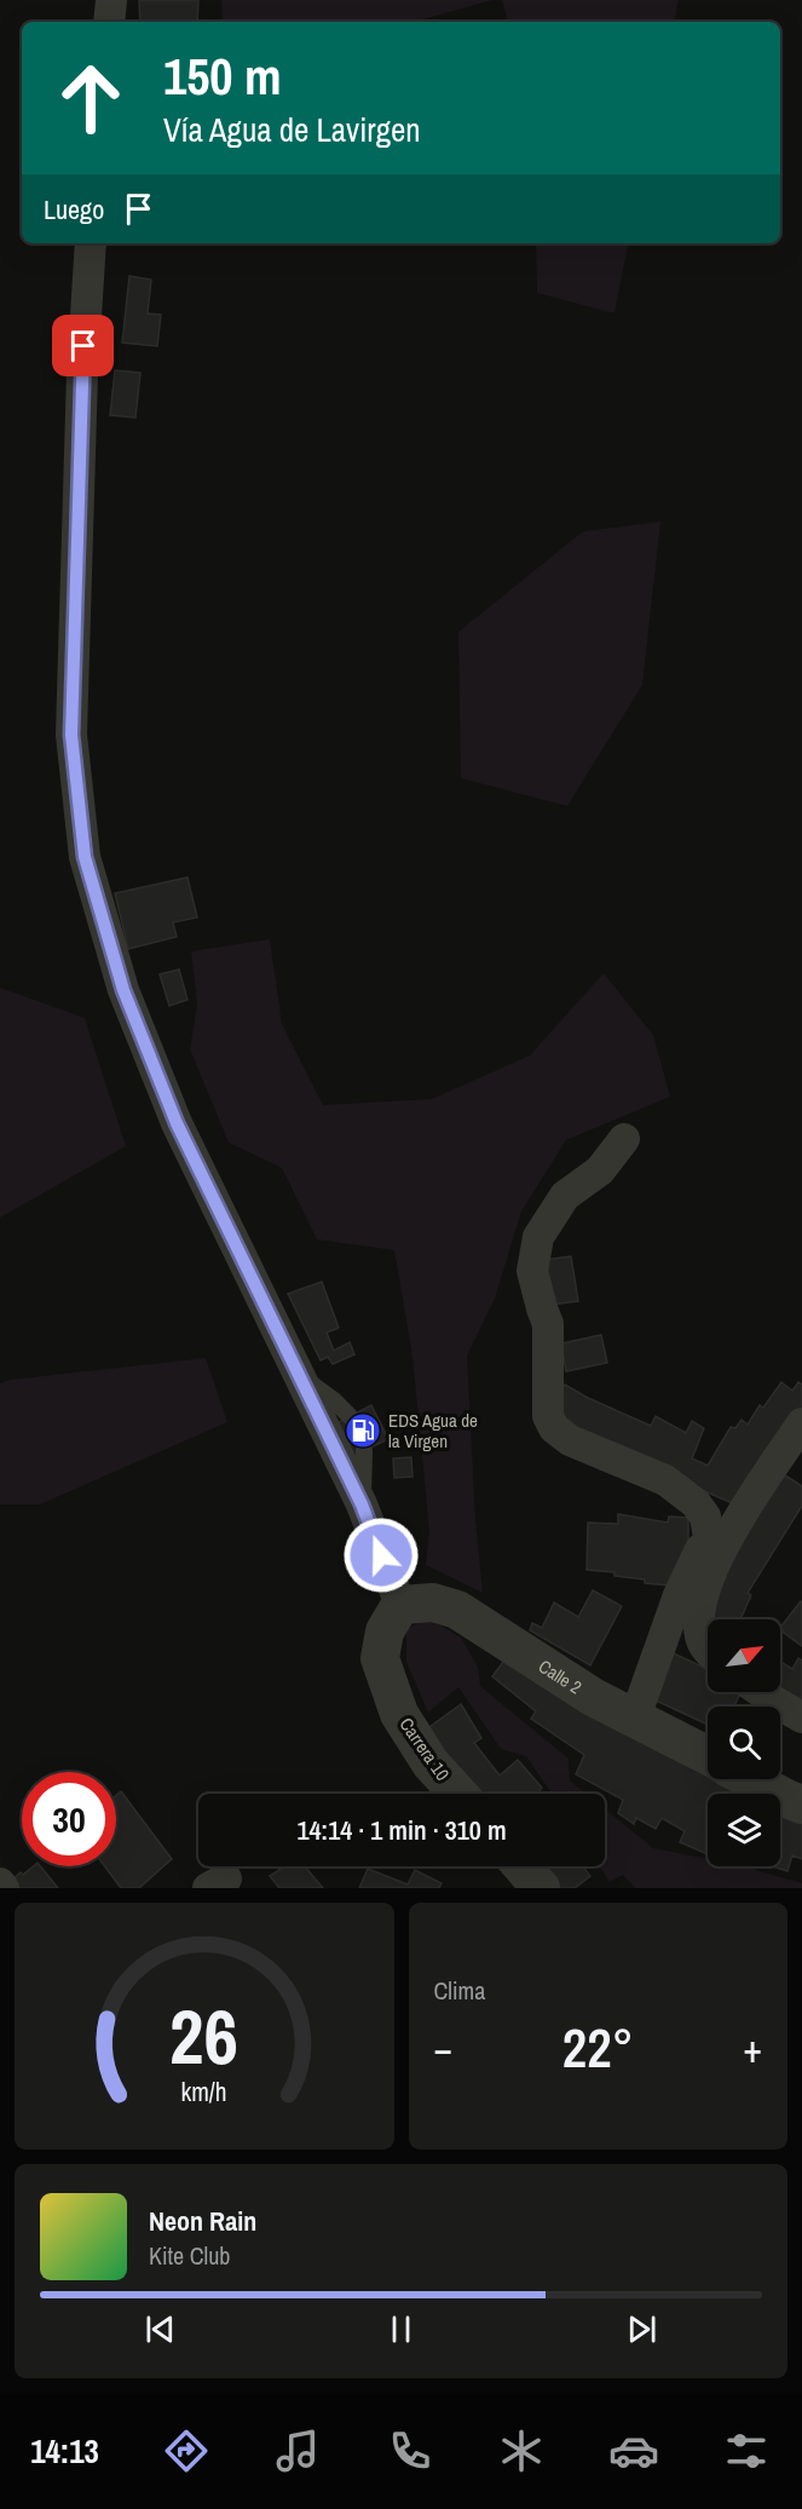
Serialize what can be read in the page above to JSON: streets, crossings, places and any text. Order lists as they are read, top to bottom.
{
  "streets": {
    "street": ["Calle 2", "Carrera 10"]
  },
  "crossings": [
    ["Calle 2", "Carrera 10"]
  ],
  "places": {
    "fuel station": ["EDS Agua de la Virgen"]
  },
  "north": "top right",
  "page": {
    "turn": ["150 m", "Vía Agua de Lavirgen"],
    "then": "Luego",
    "limit": "30",
    "trip": "14:14 · 1 min · 310 m",
    "tile": "Clima",
    "heat": ["−", "22°", "+"],
    "song": ["Neon Rain", "Kite Club"],
    "tabs": "14:13",
    "gauge": ["26", "km/h"]
  }
}
